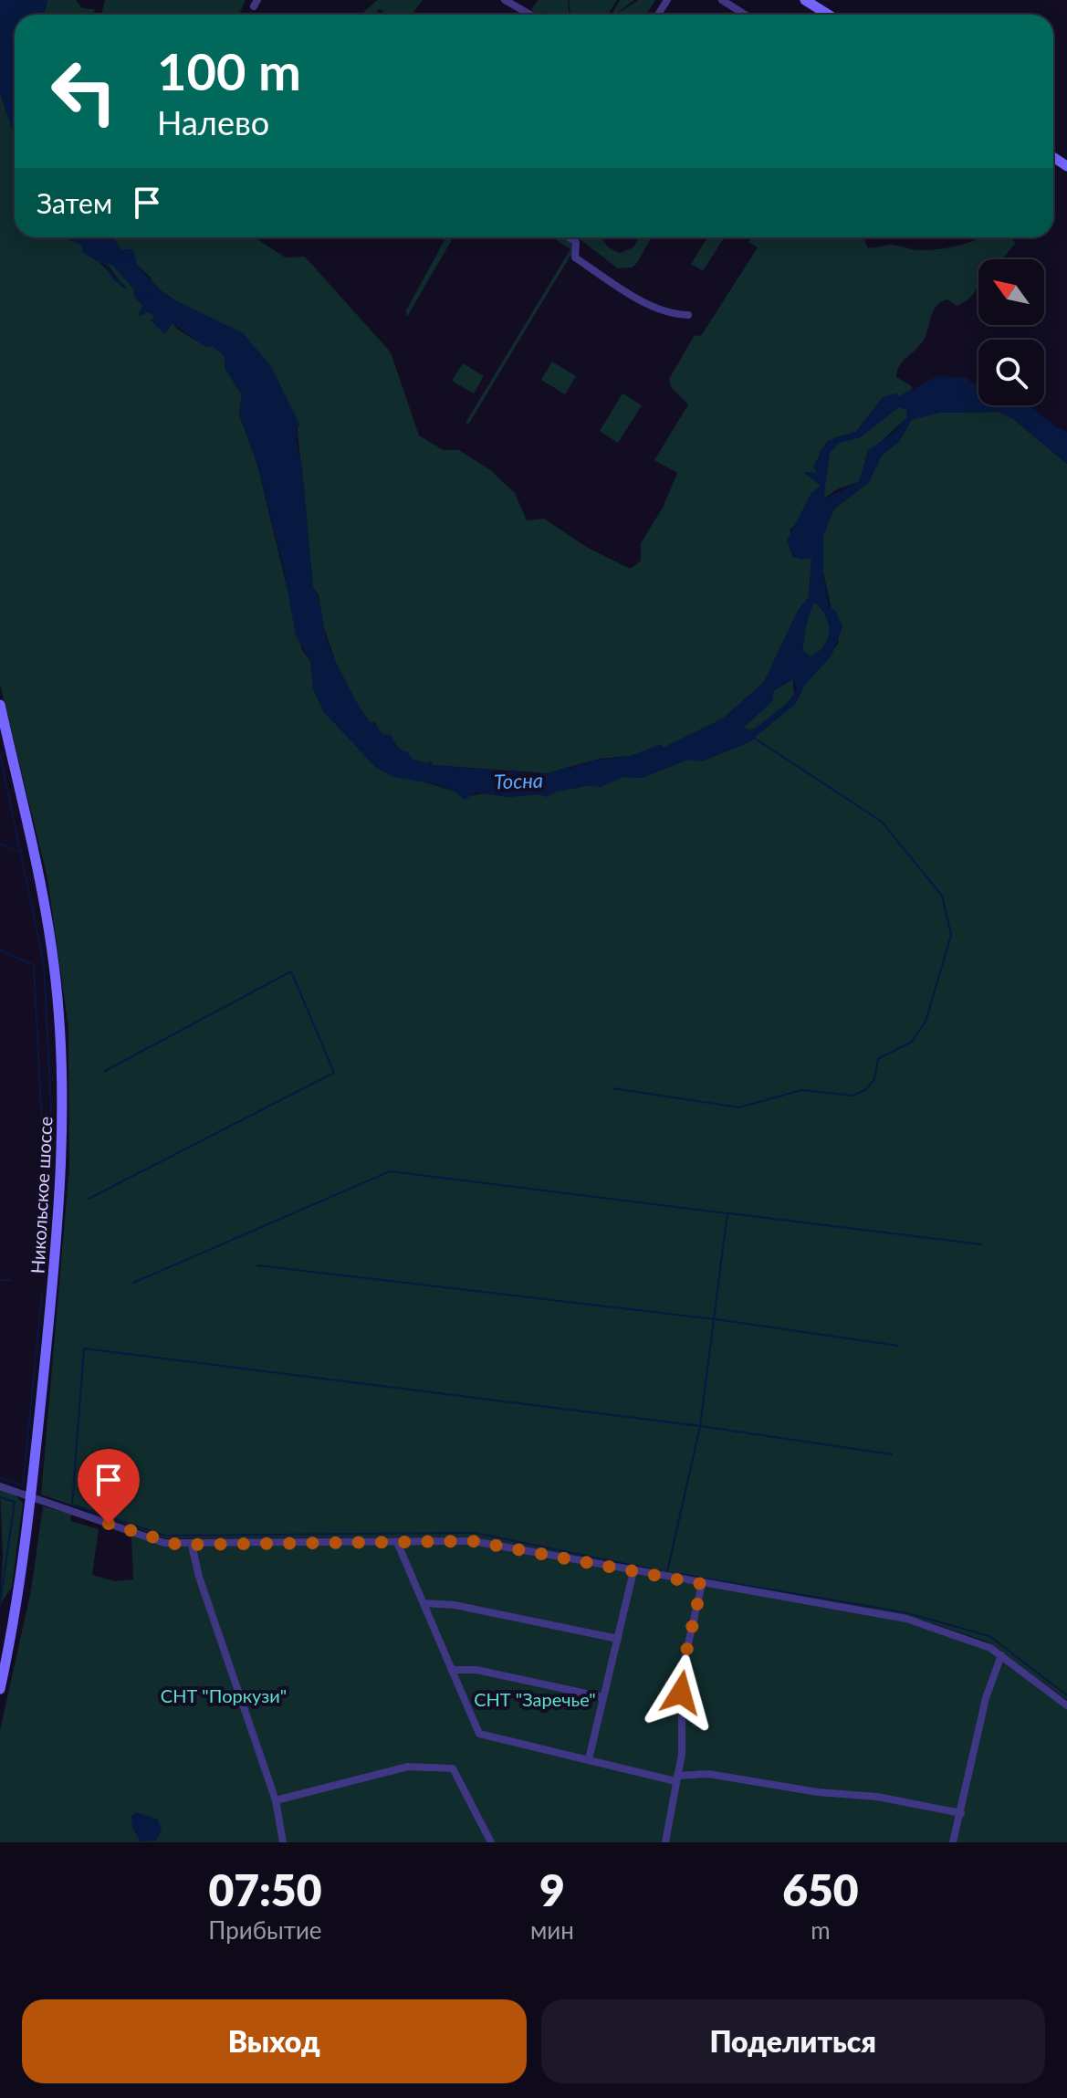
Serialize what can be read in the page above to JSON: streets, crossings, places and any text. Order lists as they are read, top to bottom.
{
  "streets": {
    "main road": ["Никольское шоссе"]
  },
  "water": ["Тосна"],
  "parks": ["СНТ \"Поркузи\"", "СНТ \"Заречье\""],
  "north": "top left",
  "page": {
    "turn": ["100 m", "Налево"],
    "then": "Затем",
    "eta": [
      "07:50",
      "Прибытие",
      "9",
      "мин",
      "650",
      "m"
    ],
    "buttons": ["Выход", "Поделиться"]
  }
}
